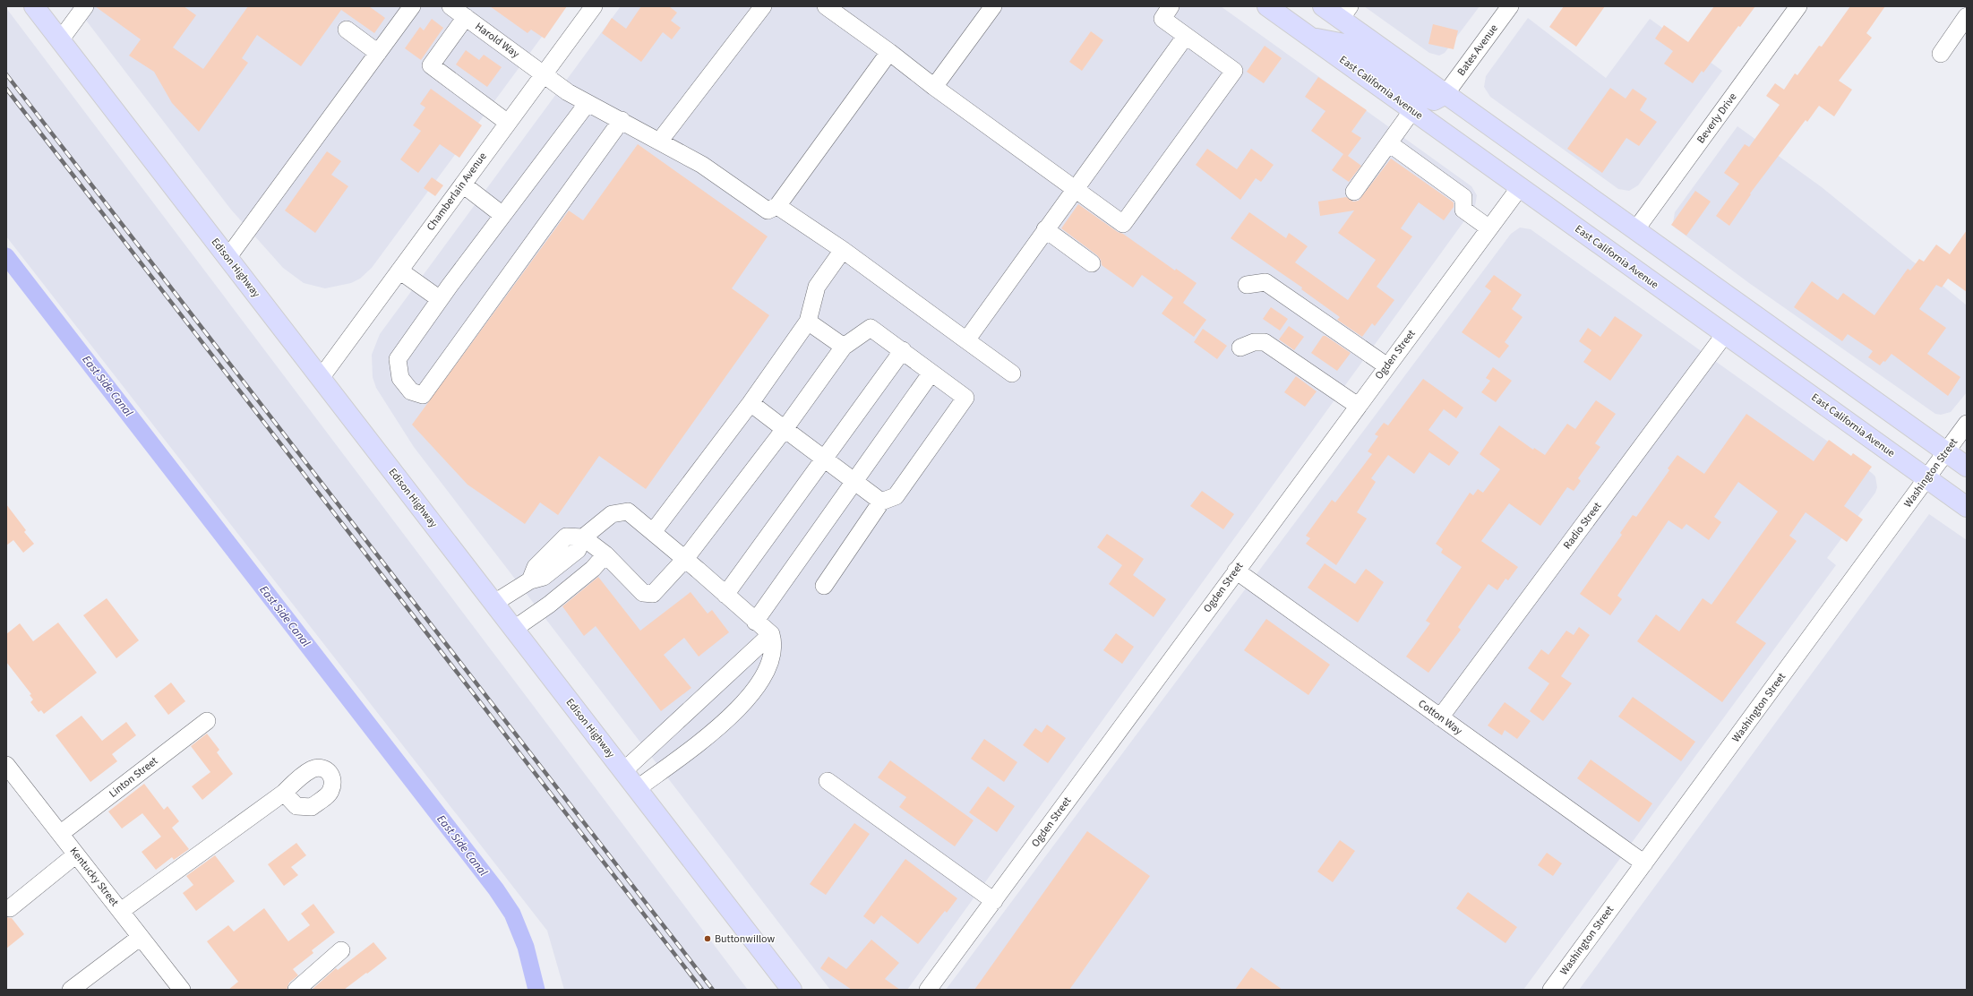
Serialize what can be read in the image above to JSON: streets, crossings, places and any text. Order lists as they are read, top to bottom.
{
  "streets": {
    "main road": ["East California Avenue", "Edison Highway"],
    "street": [
      "Harold Way",
      "Bates Avenue",
      "Beverly Drive",
      "Chamberlain Avenue",
      "Ogden Street",
      "Washington Street",
      "Radio Street",
      "Cotton Way",
      "Linton Street",
      "Kentucky Street"
    ]
  },
  "crossings": [
    ["Harold Way", "Chamberlain Avenue"],
    ["East California Avenue", "Ogden Street"],
    ["East California Avenue", "Washington Street"],
    ["East California Avenue", "Radio Street"],
    ["Chamberlain Avenue", "Edison Highway"],
    ["Ogden Street", "Cotton Way"],
    ["Washington Street", "Cotton Way"],
    ["Radio Street", "Cotton Way"],
    ["Linton Street", "Kentucky Street"]
  ],
  "water": ["East Side Canal"],
  "places": ["Buttonwillow"]
}
